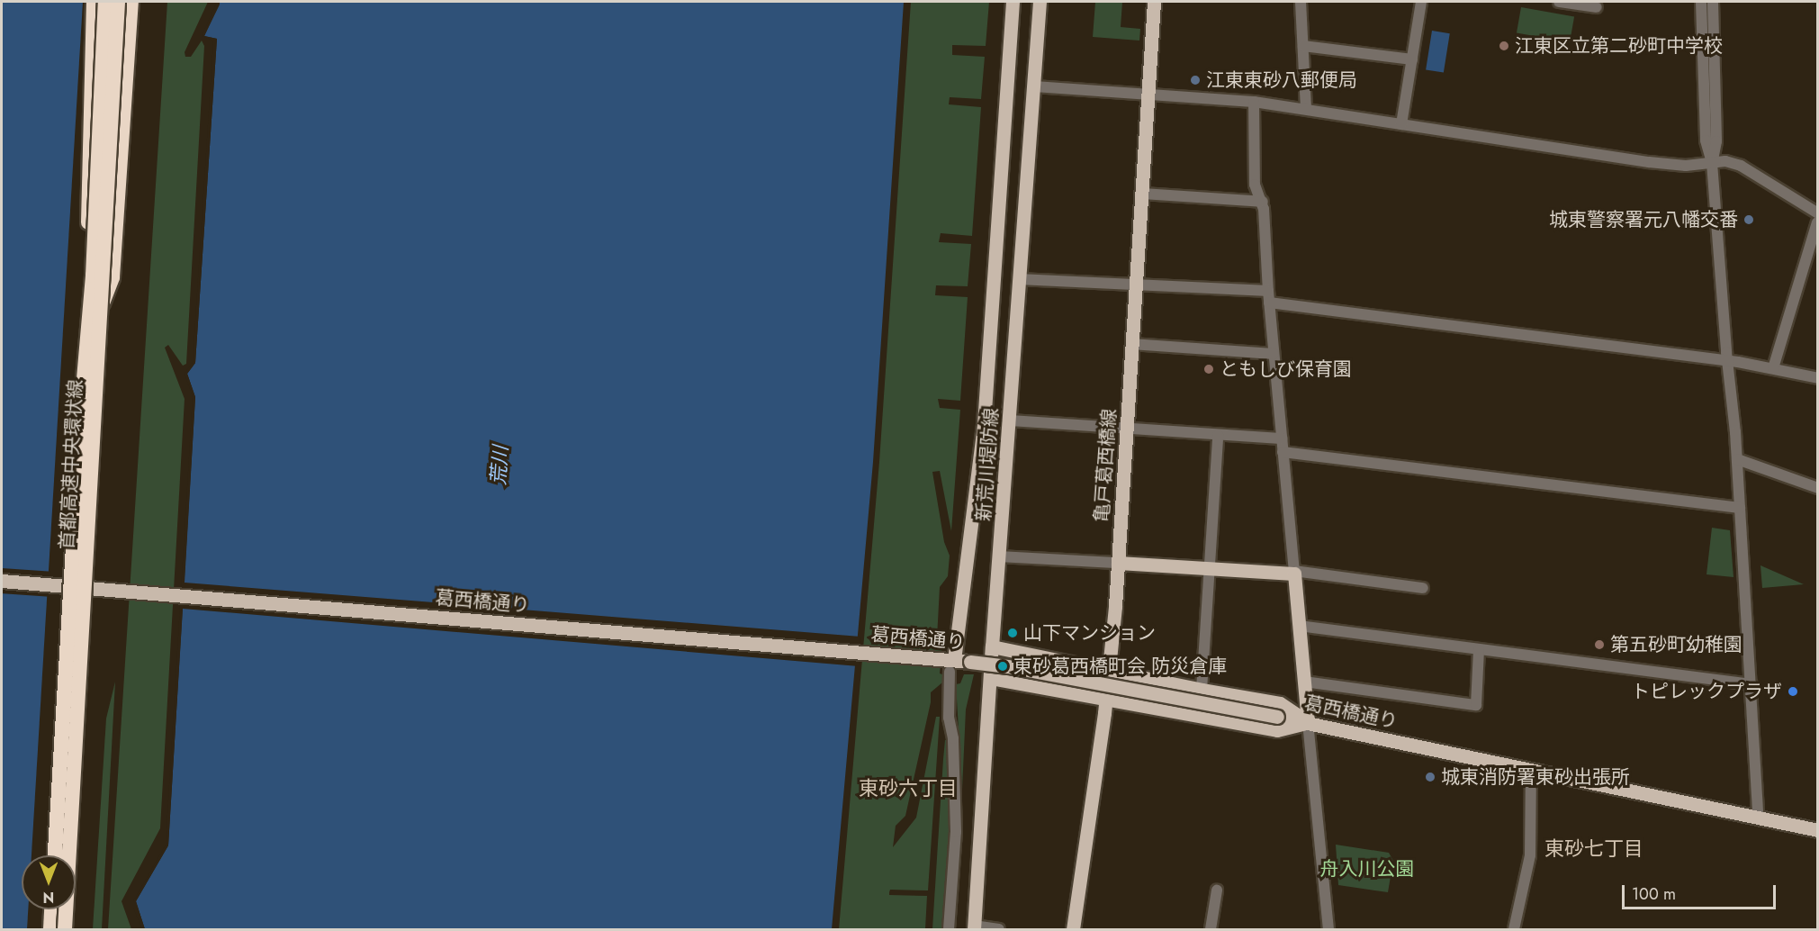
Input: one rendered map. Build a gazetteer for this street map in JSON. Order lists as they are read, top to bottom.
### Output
{
  "streets": {
    "highway": ["首都高速中央環状線"],
    "main road": ["新荒川堤防線", "亀戸葛西橋線", "葛西橋通り"]
  },
  "crossings": [
    ["新荒川堤防線", "葛西橋通り"]
  ],
  "districts": ["東砂六丁目", "東砂七丁目"],
  "water": ["荒川"],
  "parks": ["舟入川公園"],
  "places": [
    "江東区立第二砂町中学校",
    "江東東砂八郵便局",
    "城東警察署元八幡交番",
    "ともしび保育園",
    "山下マンション",
    "第五砂町幼稚園",
    "東砂葛西橋町会 防災倉庫",
    "トピレックプラザ",
    "城東消防署東砂出張所"
  ],
  "scale_bar": "100 m",
  "north": "bottom"
}
